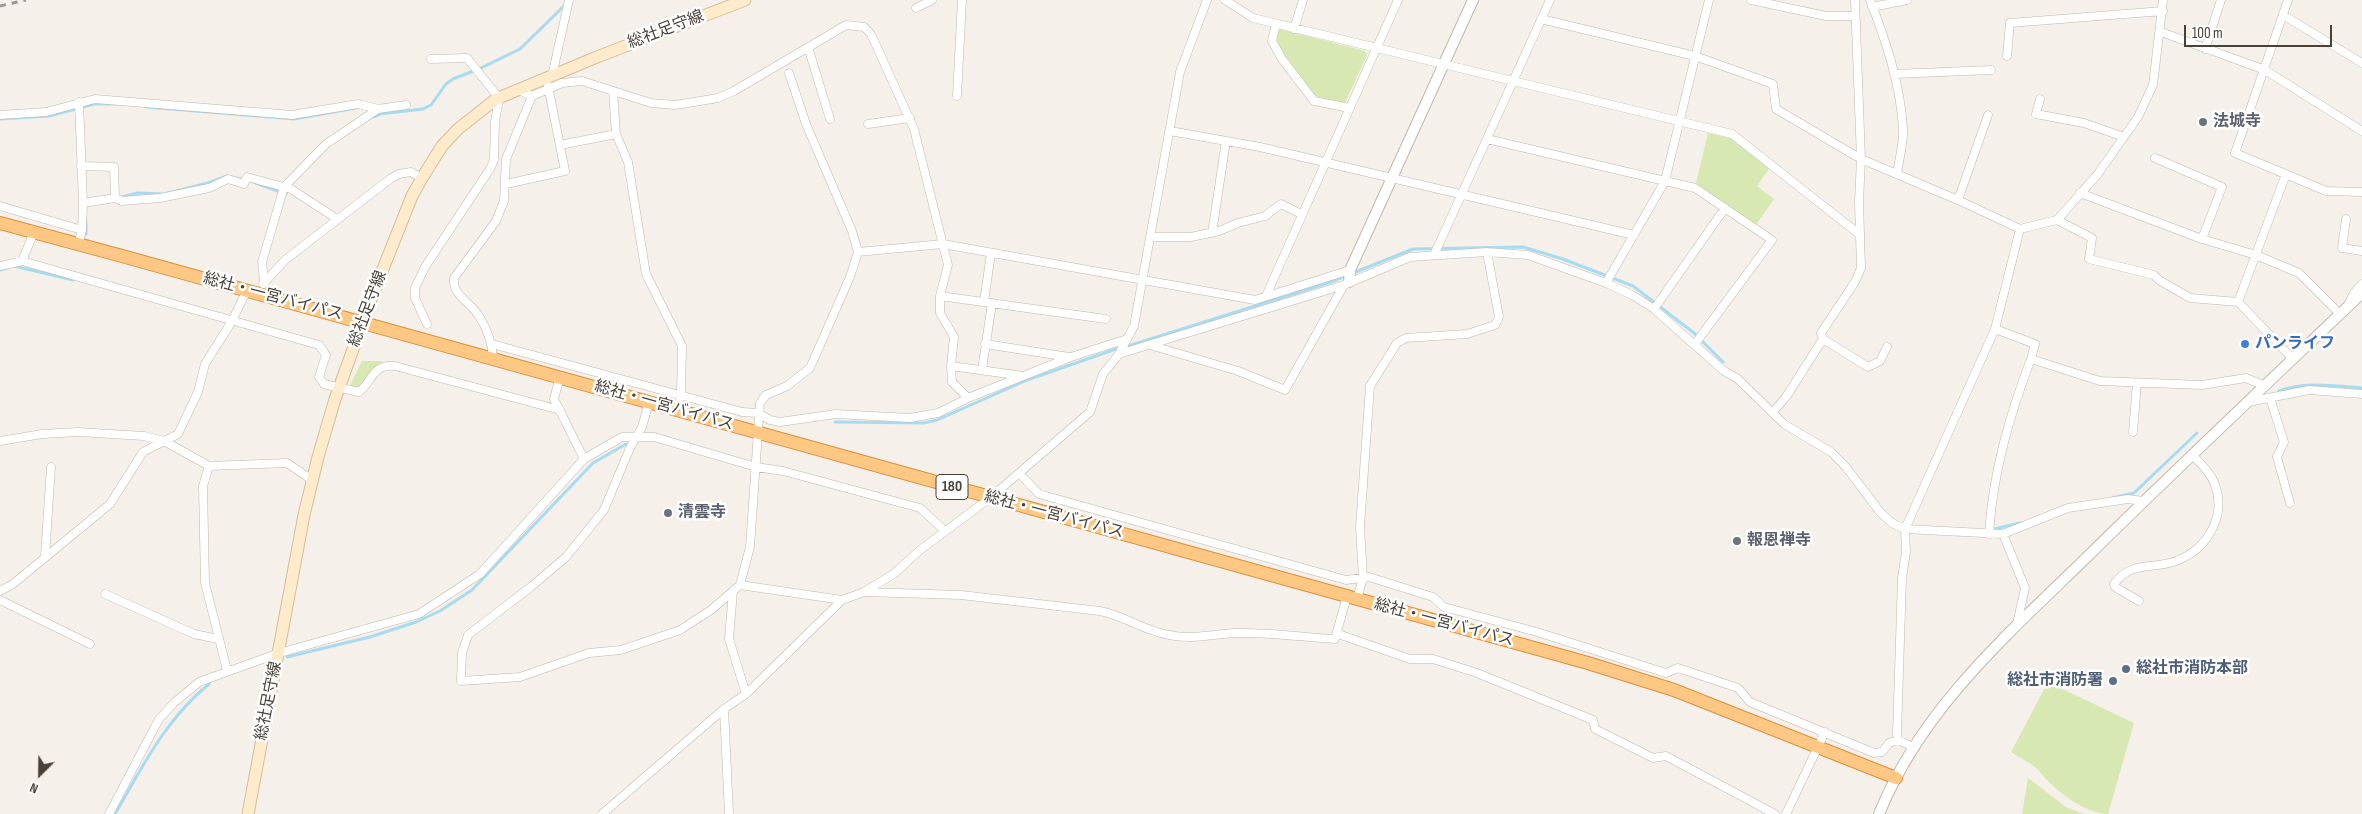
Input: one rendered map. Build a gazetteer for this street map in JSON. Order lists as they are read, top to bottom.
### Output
{
  "streets": {
    "highway": ["総社・一宮バイパス", "180"],
    "main road": ["総社足守線"]
  },
  "crossings": [
    ["総社足守線", "総社・一宮バイパス"]
  ],
  "places": [
    "法城寺",
    "パンライフ",
    "清雲寺",
    "報恩禅寺",
    "総社市消防本部",
    "総社市消防署"
  ],
  "scale_bar": "100 m",
  "north": "bottom left"
}
